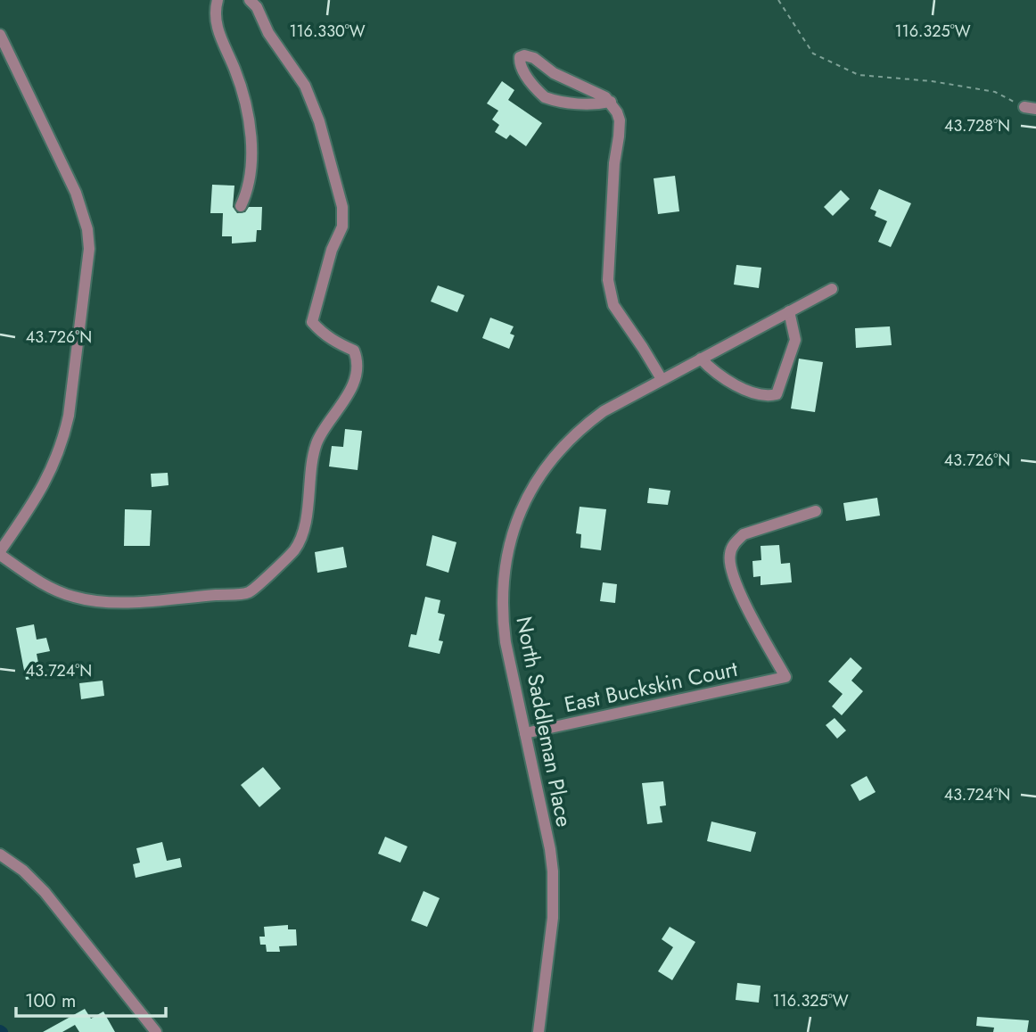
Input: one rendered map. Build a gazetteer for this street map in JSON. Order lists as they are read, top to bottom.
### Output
{
  "streets": {
    "street": ["East Buckskin Court", "North Saddleman Place"]
  },
  "crossings": [
    ["East Buckskin Court", "North Saddleman Place"]
  ],
  "scale_bar": "100 m",
  "coordinates": [
    "116.330°W",
    "116.325°W",
    "43.728°N",
    "43.726°N",
    "43.724°N"
  ]
}
